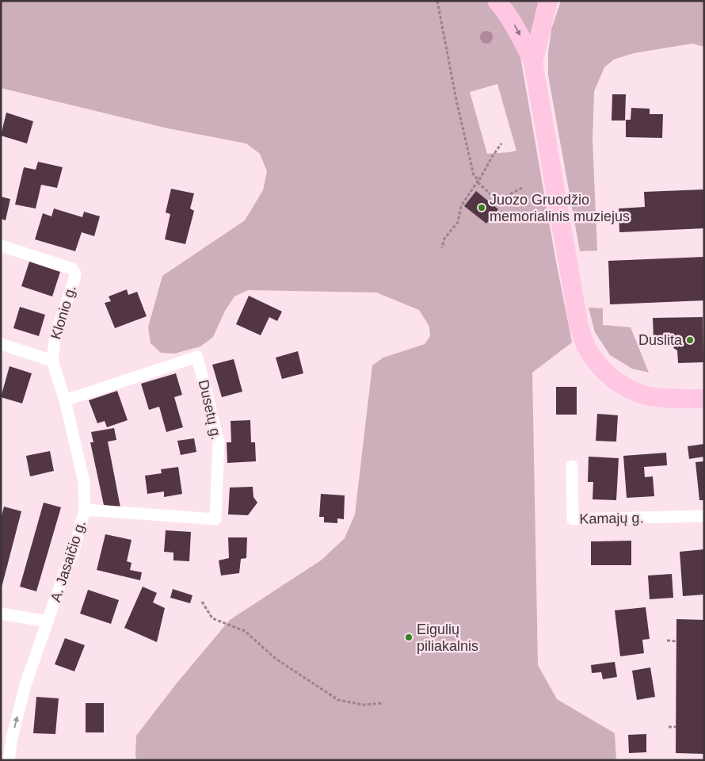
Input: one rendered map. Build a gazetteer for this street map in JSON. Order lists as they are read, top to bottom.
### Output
{
  "streets": {
    "street": [
      "Klonio g.",
      "Dusetų g.",
      "Kamajų g.",
      "A. Jasaičio g."
    ]
  },
  "crossings": [
    ["Klonio g.", "A. Jasaičio g."],
    ["Dusetų g.", "A. Jasaičio g."]
  ],
  "places": ["Juozo Gruodžio memorialinis muziejus", "Duslita", "Eigulių piliakalnis"]
}
